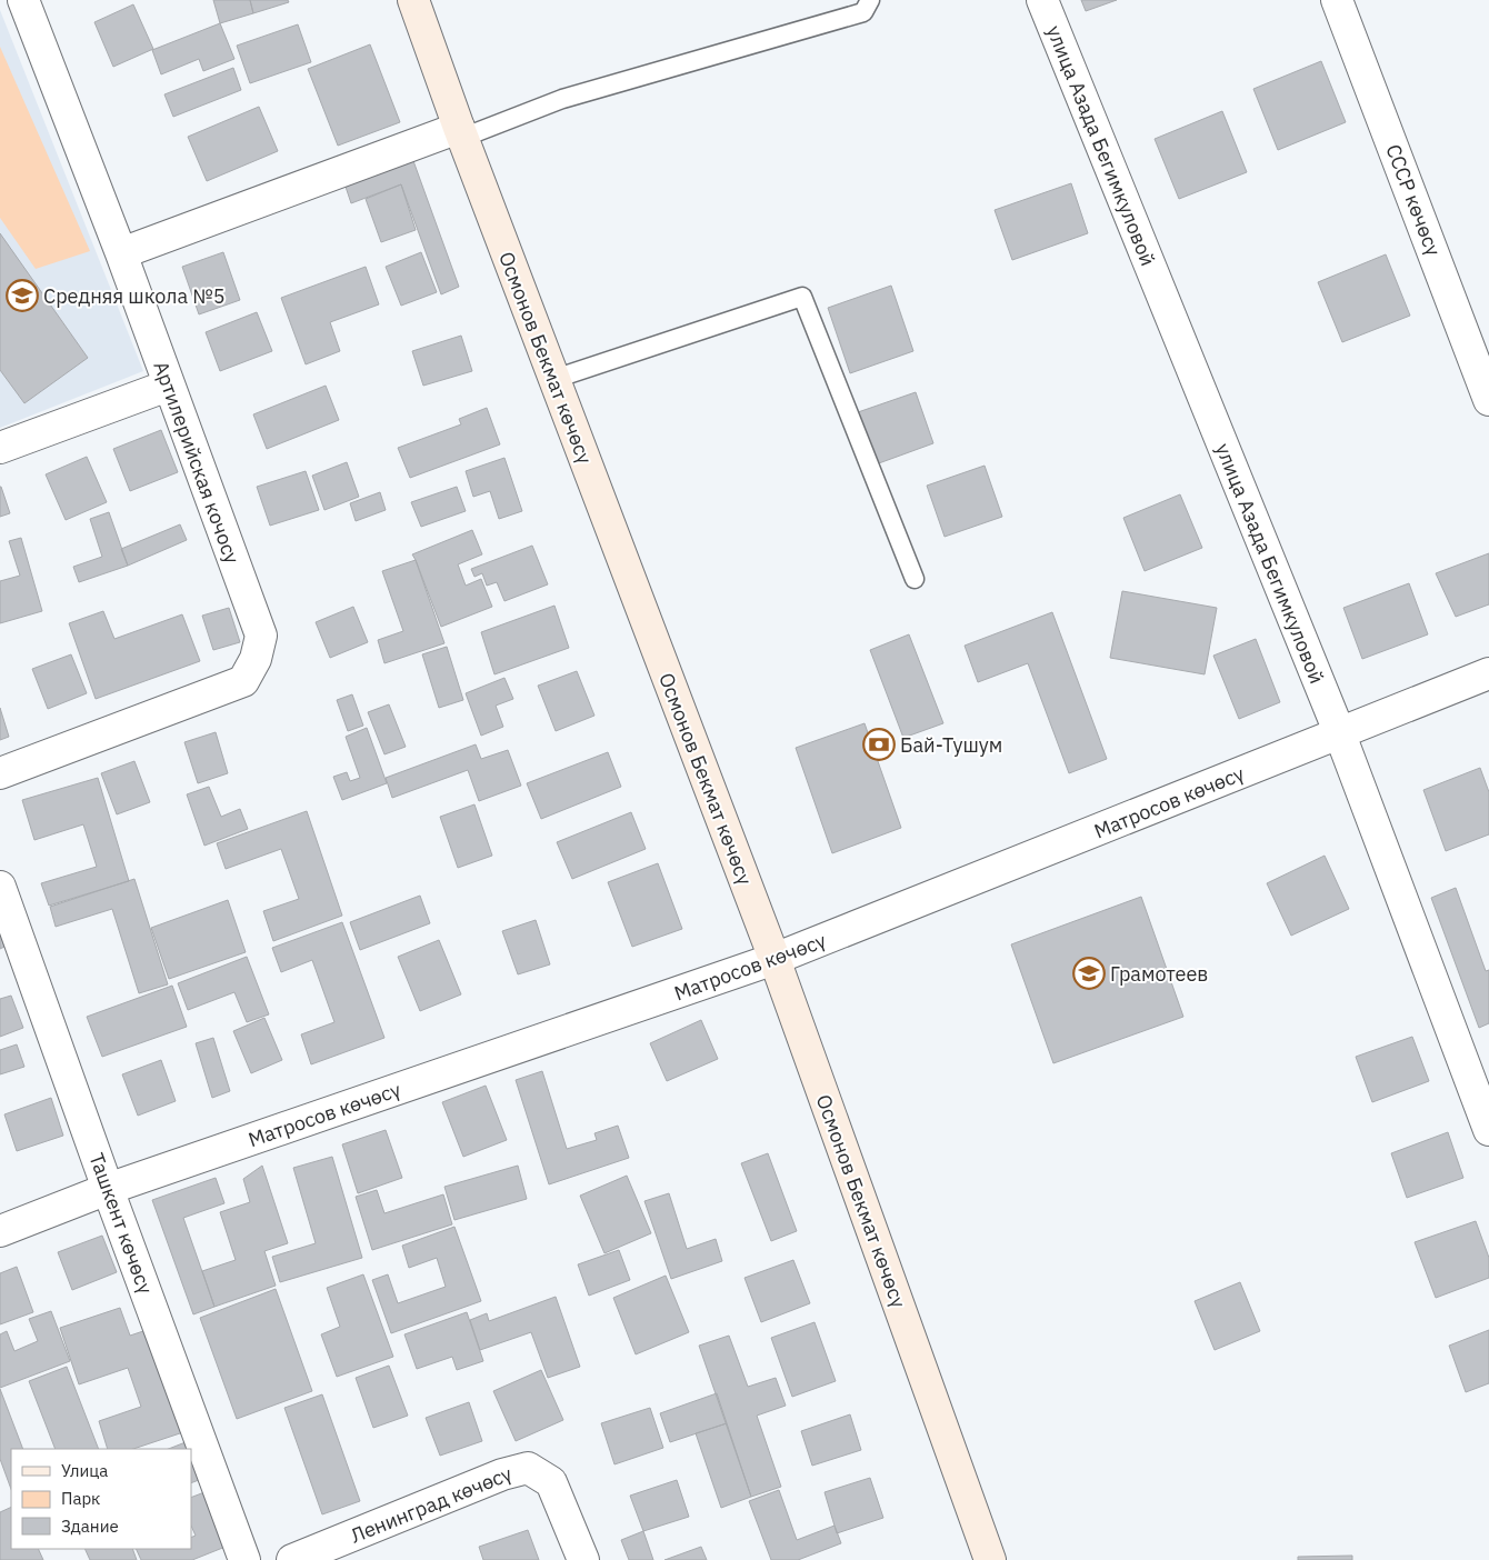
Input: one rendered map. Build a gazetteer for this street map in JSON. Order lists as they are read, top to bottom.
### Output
{
  "streets": {
    "main road": ["Осмонов Бекмат көчөсү"],
    "street": [
      "улица Азада Бегимкуловой",
      "СССР көчөсү",
      "Артилерийская кочосу",
      "Матросов көчөсү",
      "Ташкент көчөсү",
      "Ленинград көчөсү"
    ]
  },
  "crossings": [
    ["улица Азада Бегимкуловой", "Матросов көчөсү"],
    ["Осмонов Бекмат көчөсү", "Матросов көчөсү"],
    ["Матросов көчөсү", "Ташкент көчөсү"]
  ],
  "places": {
    "school or university": ["Средняя школа №5", "Грамотеев"],
    "bank": ["Бай-Тушум"]
  },
  "legend": ["Улица", "Парк", "Здание"]
}
